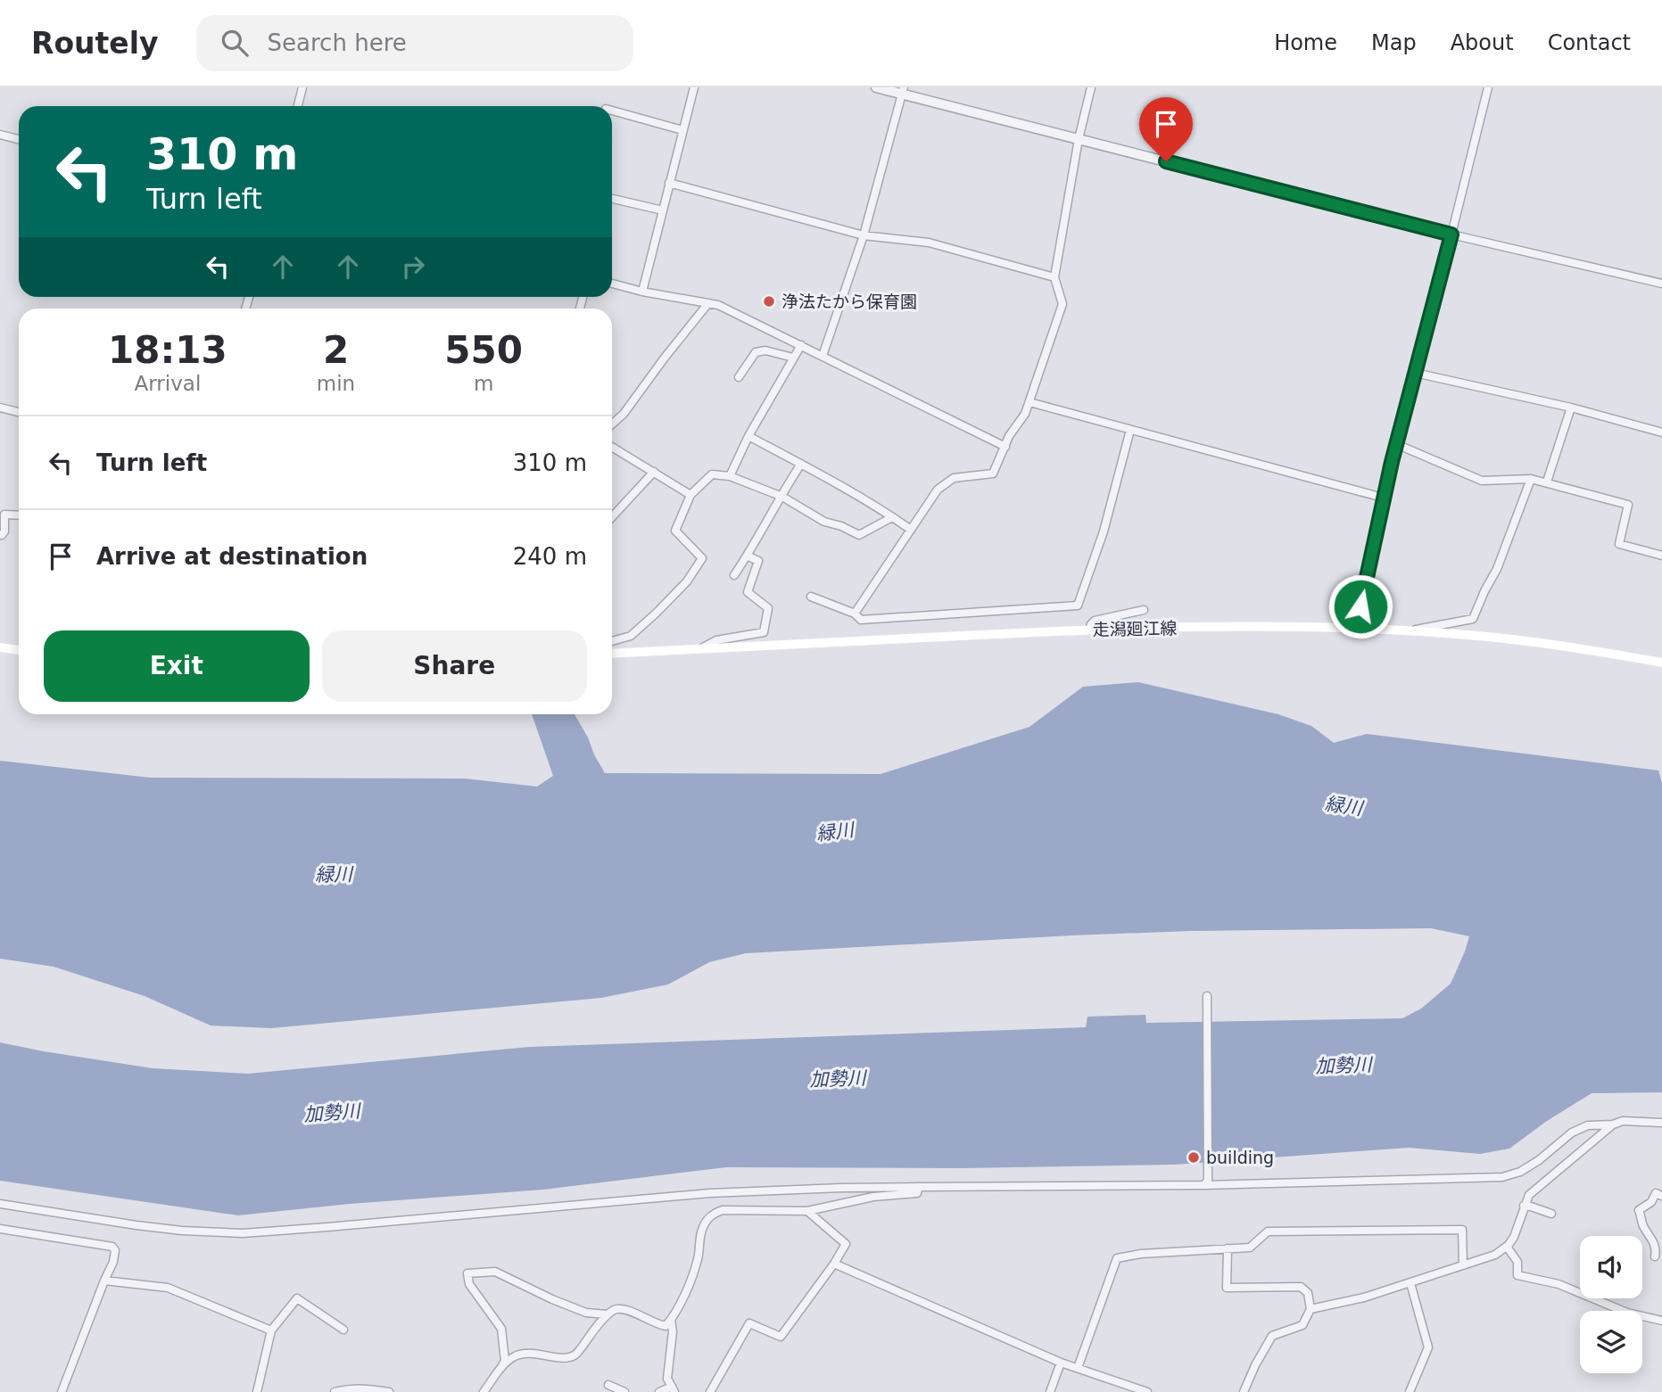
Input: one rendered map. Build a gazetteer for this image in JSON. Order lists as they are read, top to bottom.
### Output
{
  "streets": {
    "main road": ["走潟廻江線"]
  },
  "water": ["緑川", "加勢川"],
  "places": ["浄法たから保育園", "building"],
  "page": {
    "header": "Routely",
    "search": "Search here",
    "nav": [
      "Home",
      "Map",
      "About",
      "Contact"
    ],
    "turn": ["310 m", "Turn left"],
    "eta": [
      "18:13",
      "Arrival",
      "2",
      "min",
      "550",
      "m"
    ],
    "list": [
      {
        "name": "Turn left",
        "value": "310 m"
      },
      {
        "name": "Arrive at destination",
        "value": "240 m"
      }
    ],
    "buttons": ["Exit", "Share"]
  }
}
